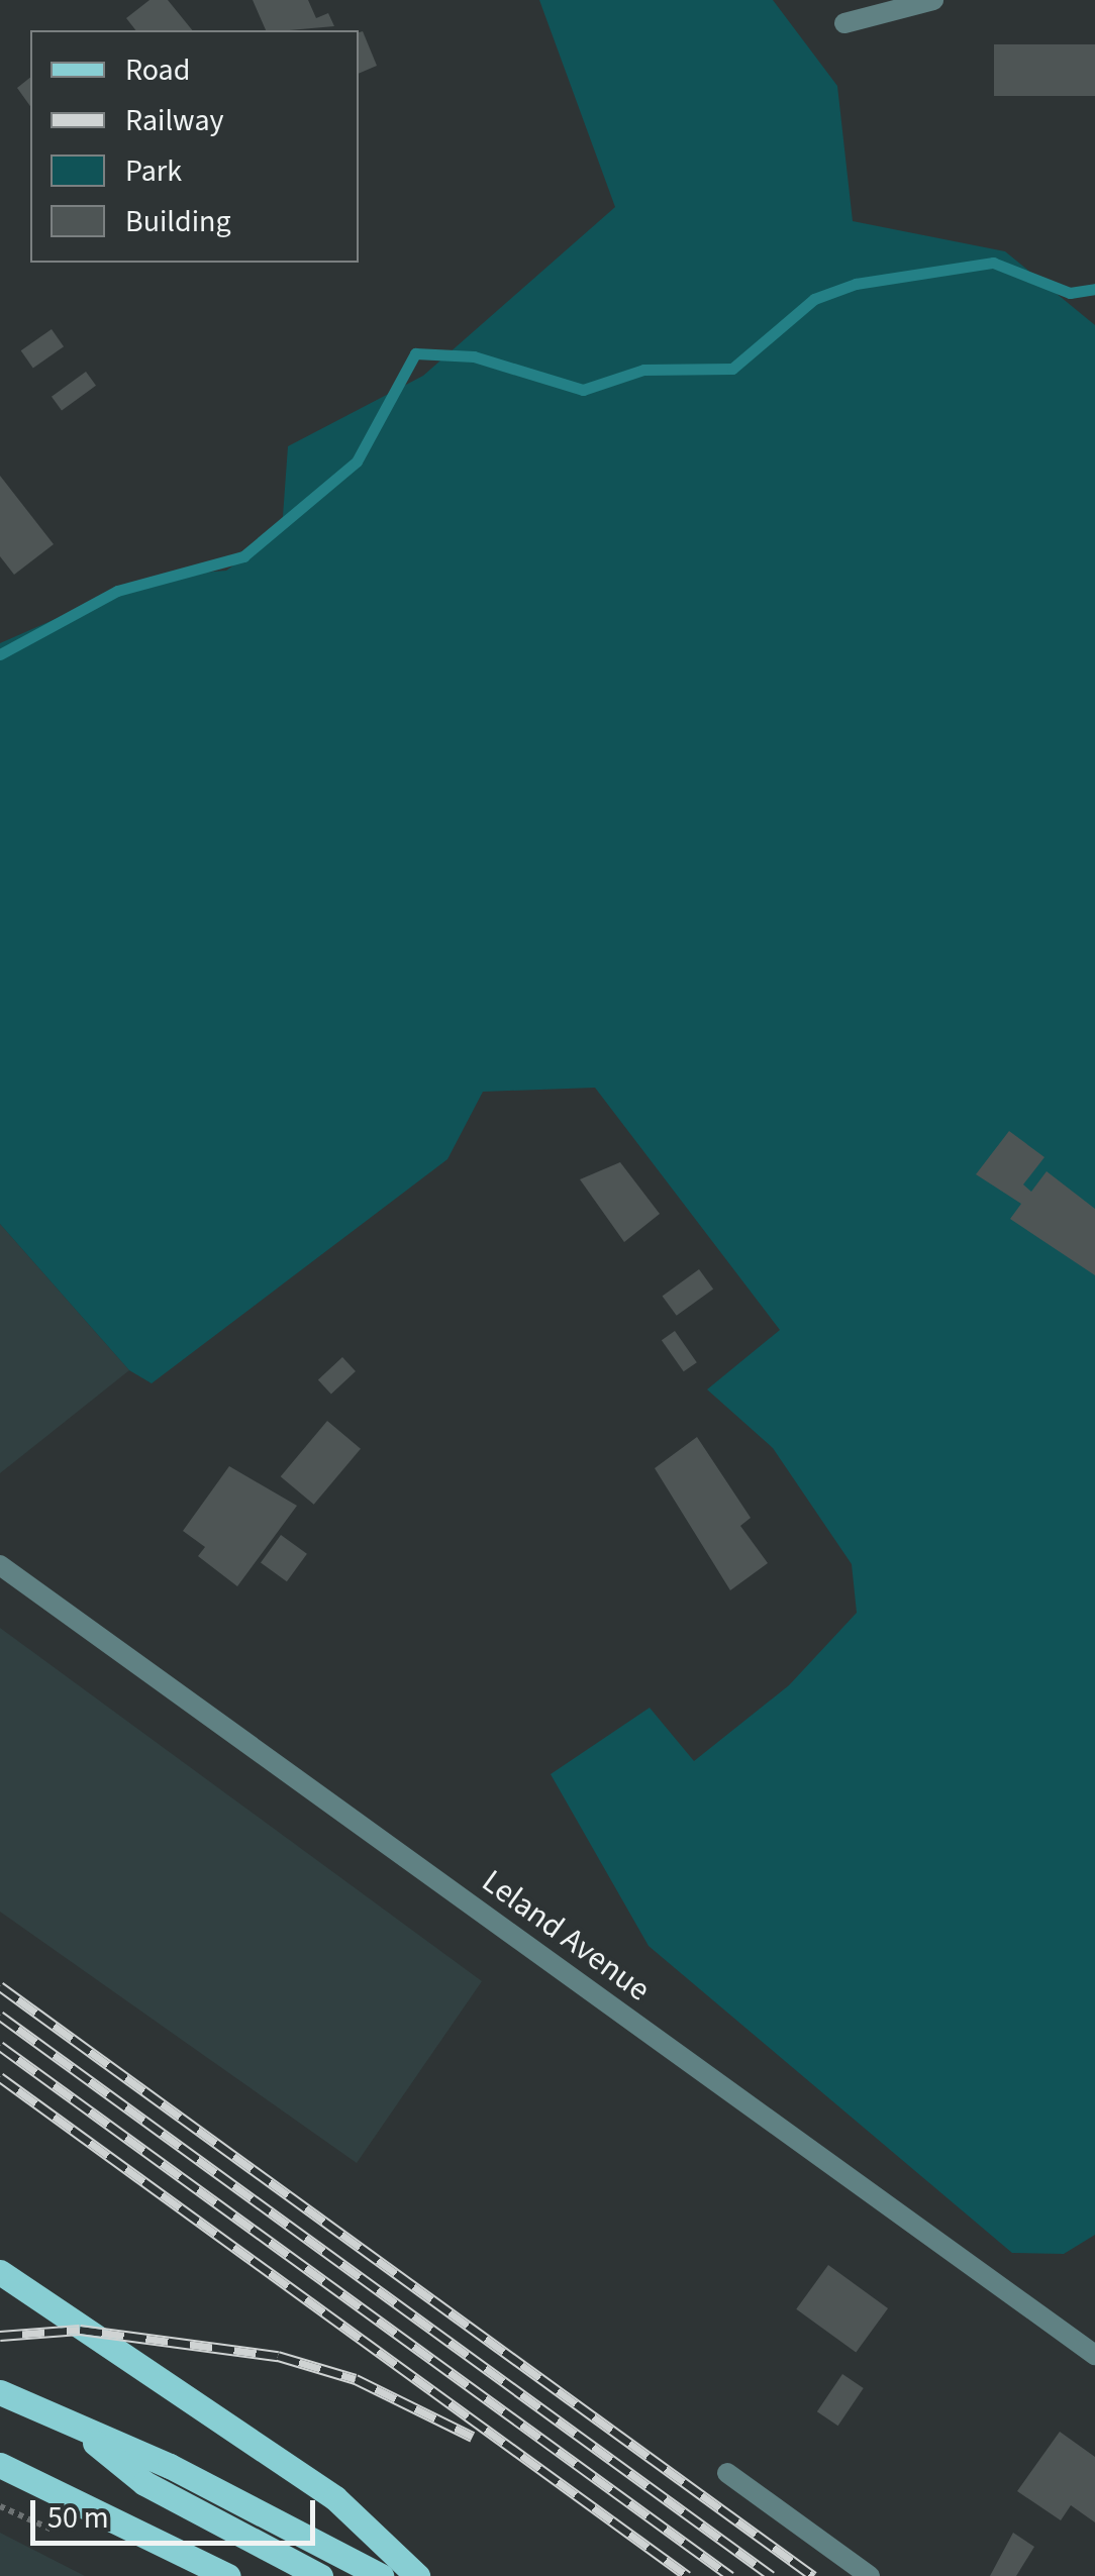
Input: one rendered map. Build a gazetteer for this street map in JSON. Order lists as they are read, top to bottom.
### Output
{
  "streets": {
    "street": ["Leland Avenue"]
  },
  "legend": [
    "Road",
    "Railway",
    "Park",
    "Building"
  ],
  "scale_bar": "50 m"
}
